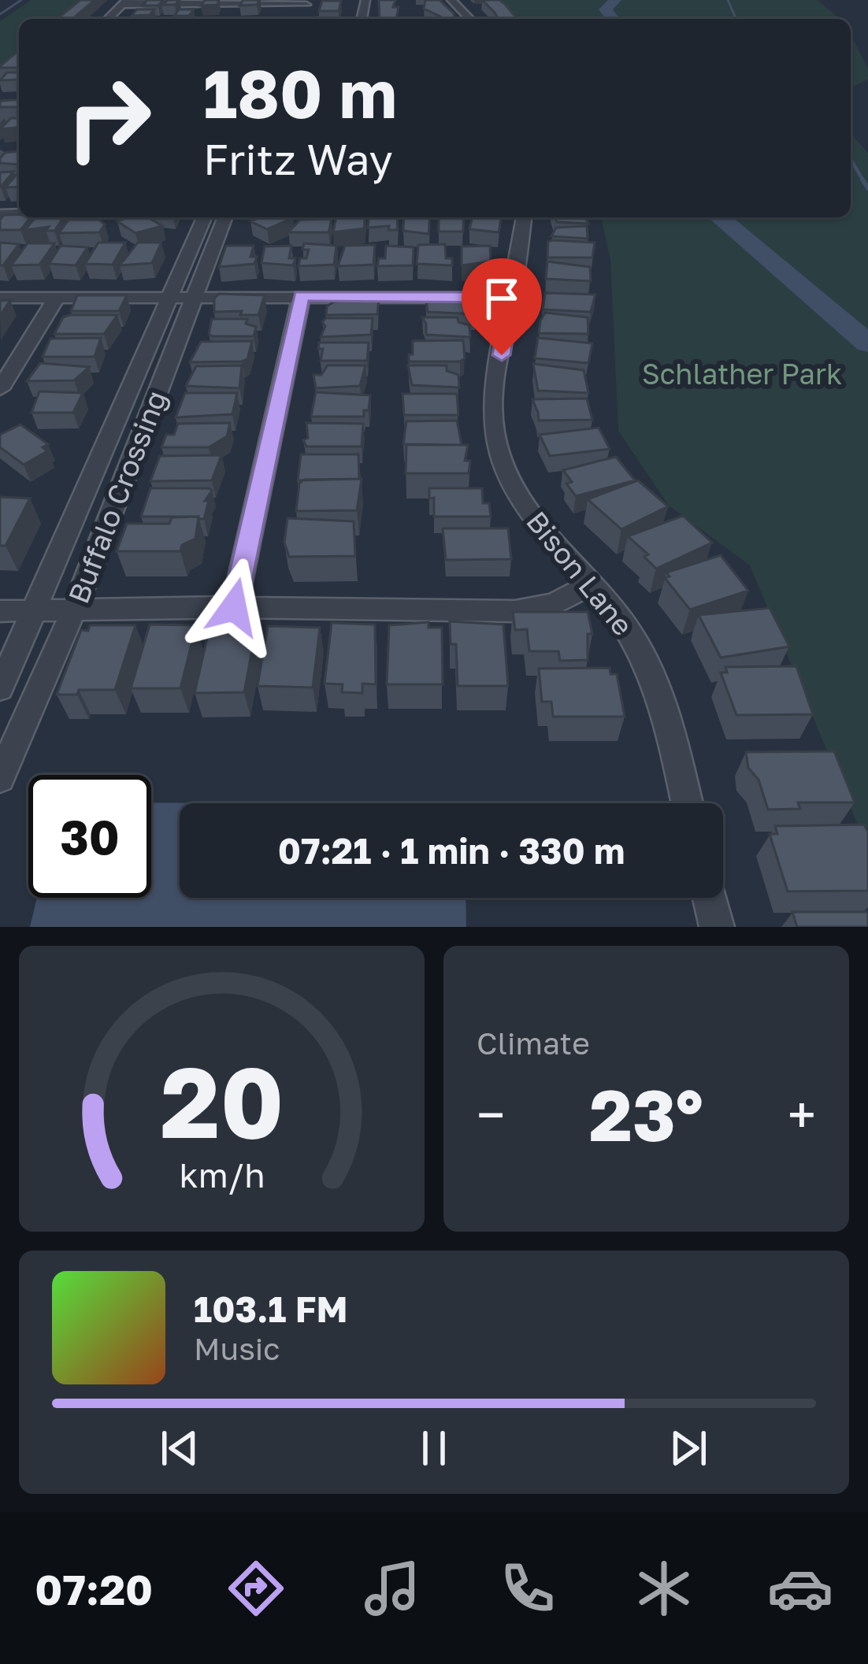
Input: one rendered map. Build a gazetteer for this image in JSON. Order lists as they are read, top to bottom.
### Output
{
  "streets": {
    "street": ["Buffalo Crossing", "Bison Lane"]
  },
  "parks": ["Schlather Park"],
  "page": {
    "turn": ["180 m", "Fritz Way"],
    "limit": "30",
    "trip": "07:21 · 1 min · 330 m",
    "tile": "Climate",
    "heat": ["−", "23°", "+"],
    "song": ["103.1 FM", "Music"],
    "tabs": "07:20",
    "gauge": ["20", "km/h"]
  }
}
